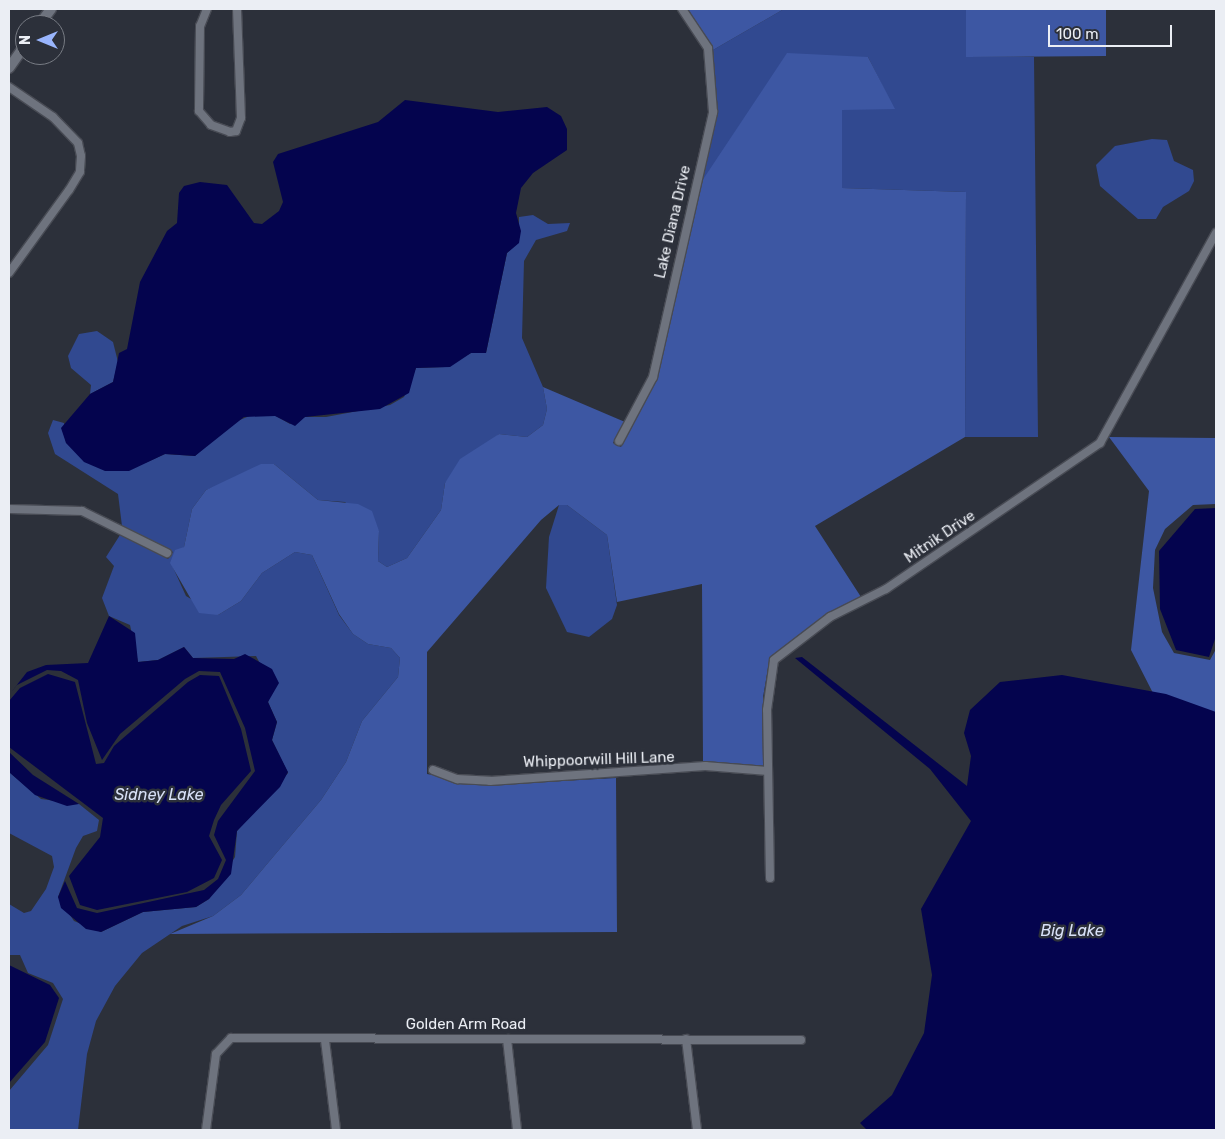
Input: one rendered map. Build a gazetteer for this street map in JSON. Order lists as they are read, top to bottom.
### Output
{
  "streets": {
    "street": [
      "Lake Diana Drive",
      "Mitnik Drive",
      "Whippoorwill Hill Lane",
      "Golden Arm Road"
    ]
  },
  "crossings": [
    ["Mitnik Drive", "Whippoorwill Hill Lane"]
  ],
  "water": ["Sidney Lake", "Big Lake"],
  "scale_bar": "100 m",
  "north": "left"
}
